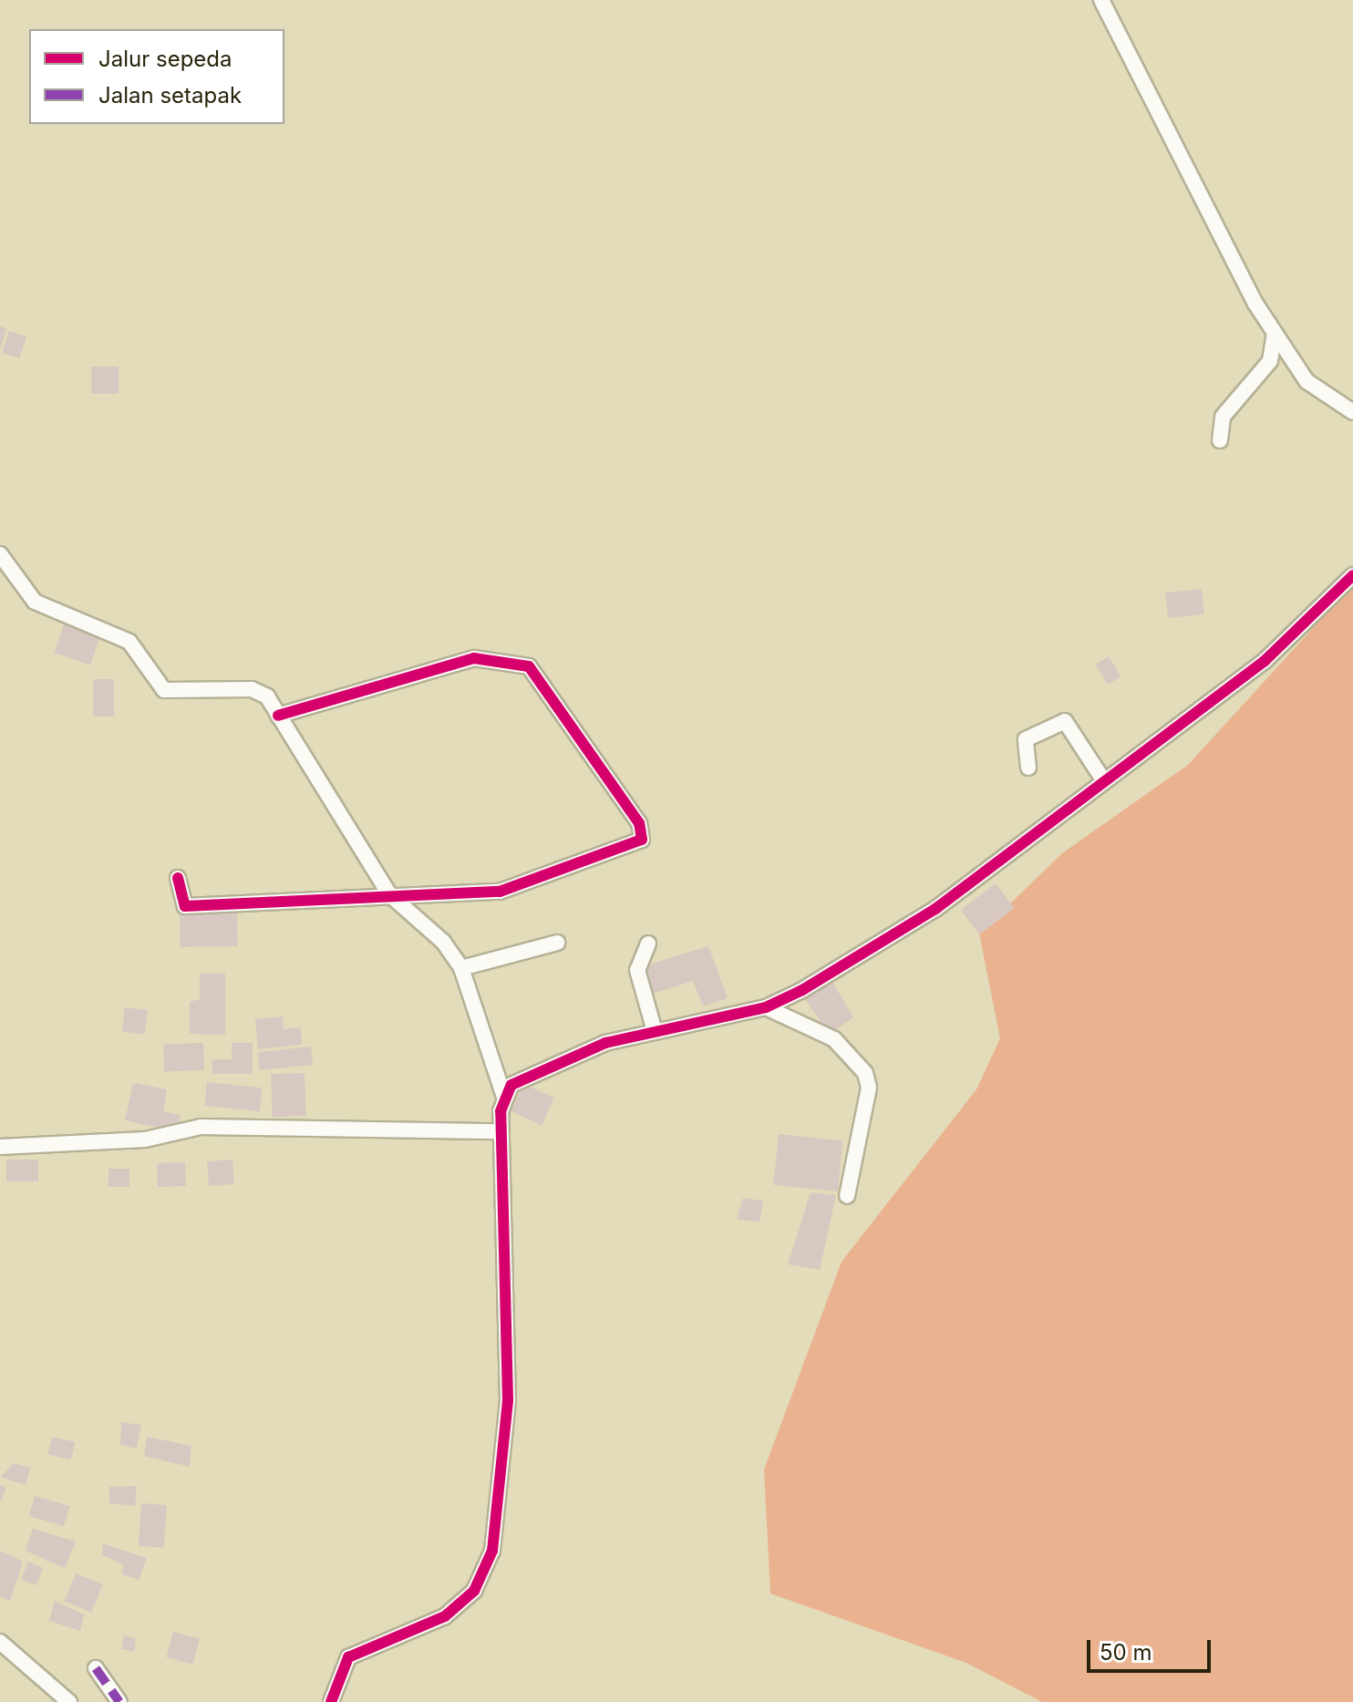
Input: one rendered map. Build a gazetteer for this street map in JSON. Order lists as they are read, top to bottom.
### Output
{
  "legend": ["Jalur sepeda", "Jalan setapak"],
  "scale_bar": "50 m"
}
